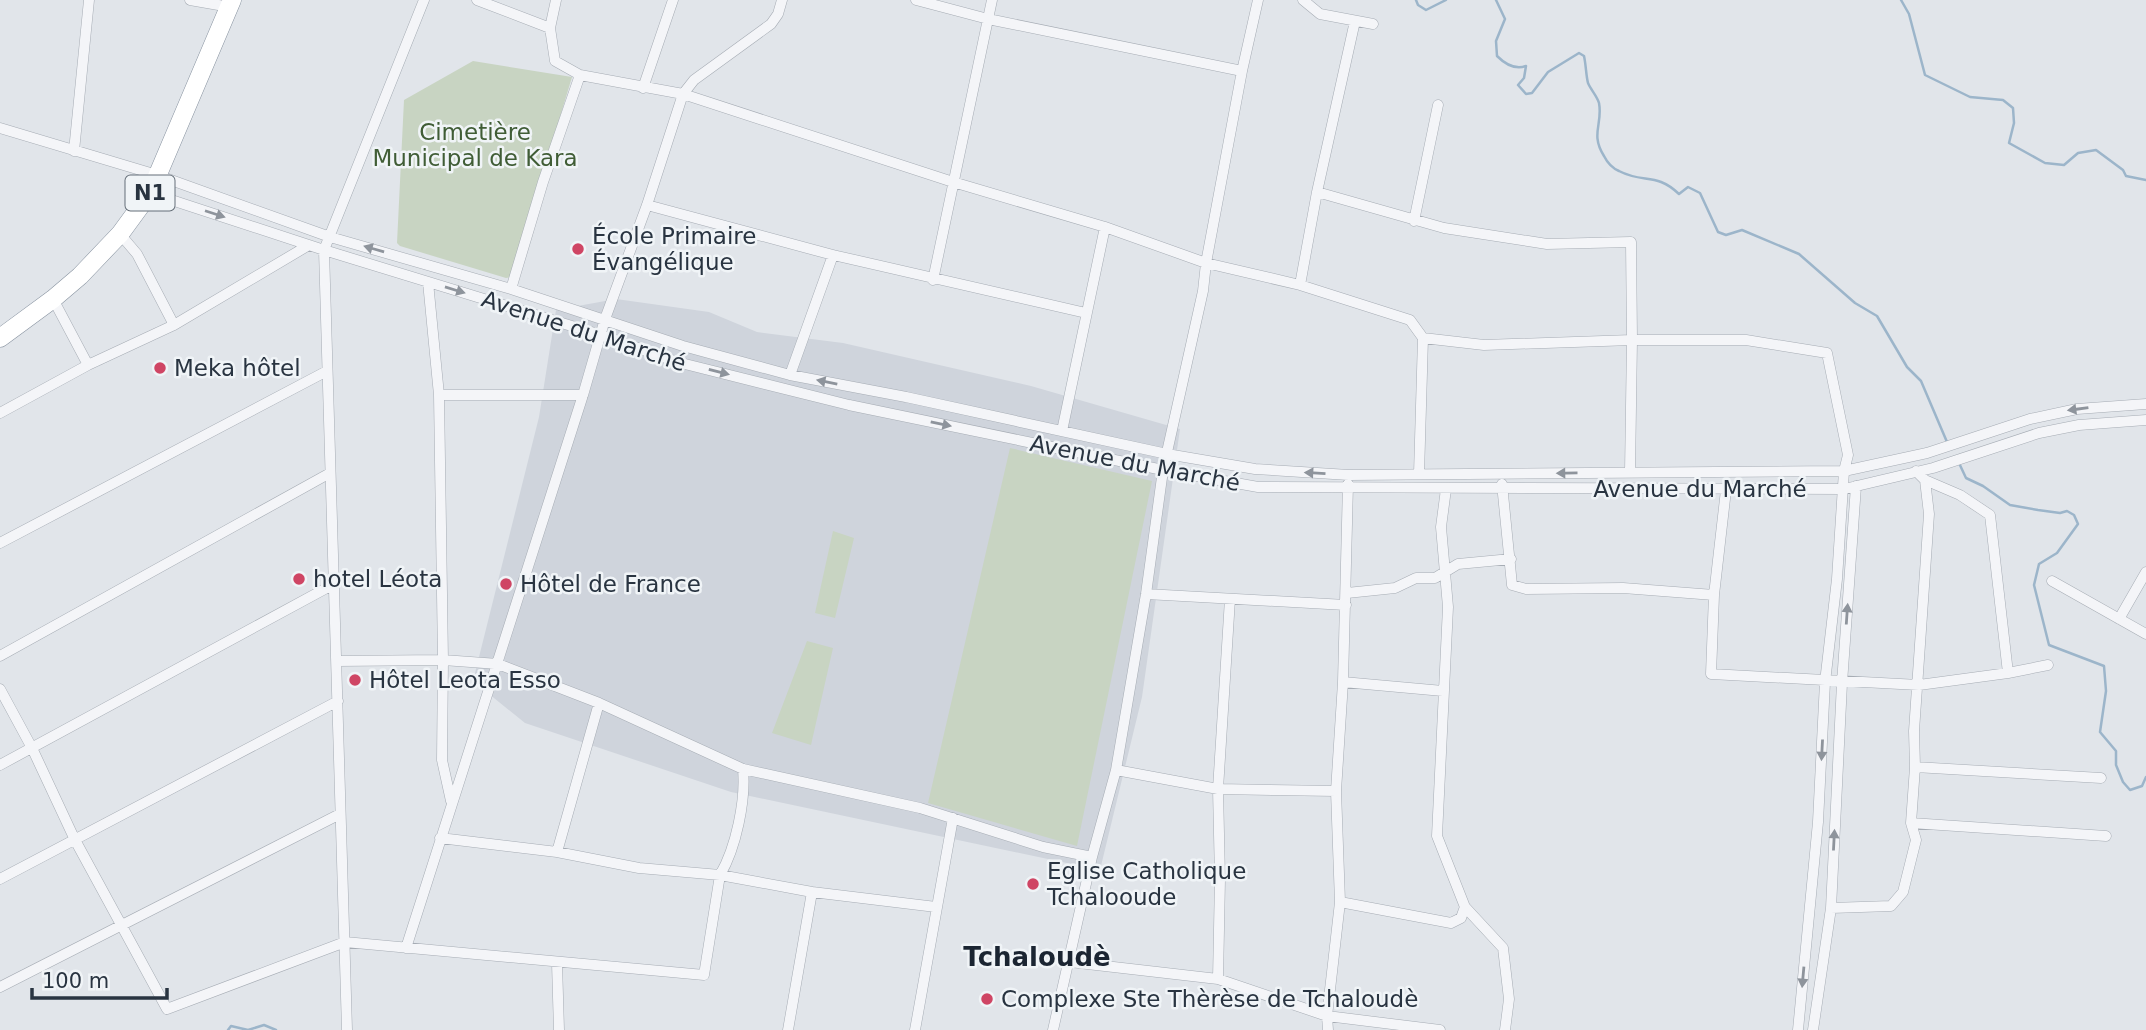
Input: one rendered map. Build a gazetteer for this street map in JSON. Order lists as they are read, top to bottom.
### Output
{
  "streets": {
    "highway": ["N1"],
    "street": ["Avenue du Marché"]
  },
  "crossings": [
    ["N1", "Avenue du Marché"]
  ],
  "districts": ["Tchaloudè"],
  "parks": ["Cimetière Municipal de Kara"],
  "places": [
    "École Primaire Évangélique",
    "Meka hôtel",
    "hotel Léota",
    "Hôtel de France",
    "Hôtel Leota Esso",
    "Eglise Catholique Tchalooude",
    "Complexe Ste Thèrèse de Tchaloudè"
  ],
  "scale_bar": "100 m"
}
